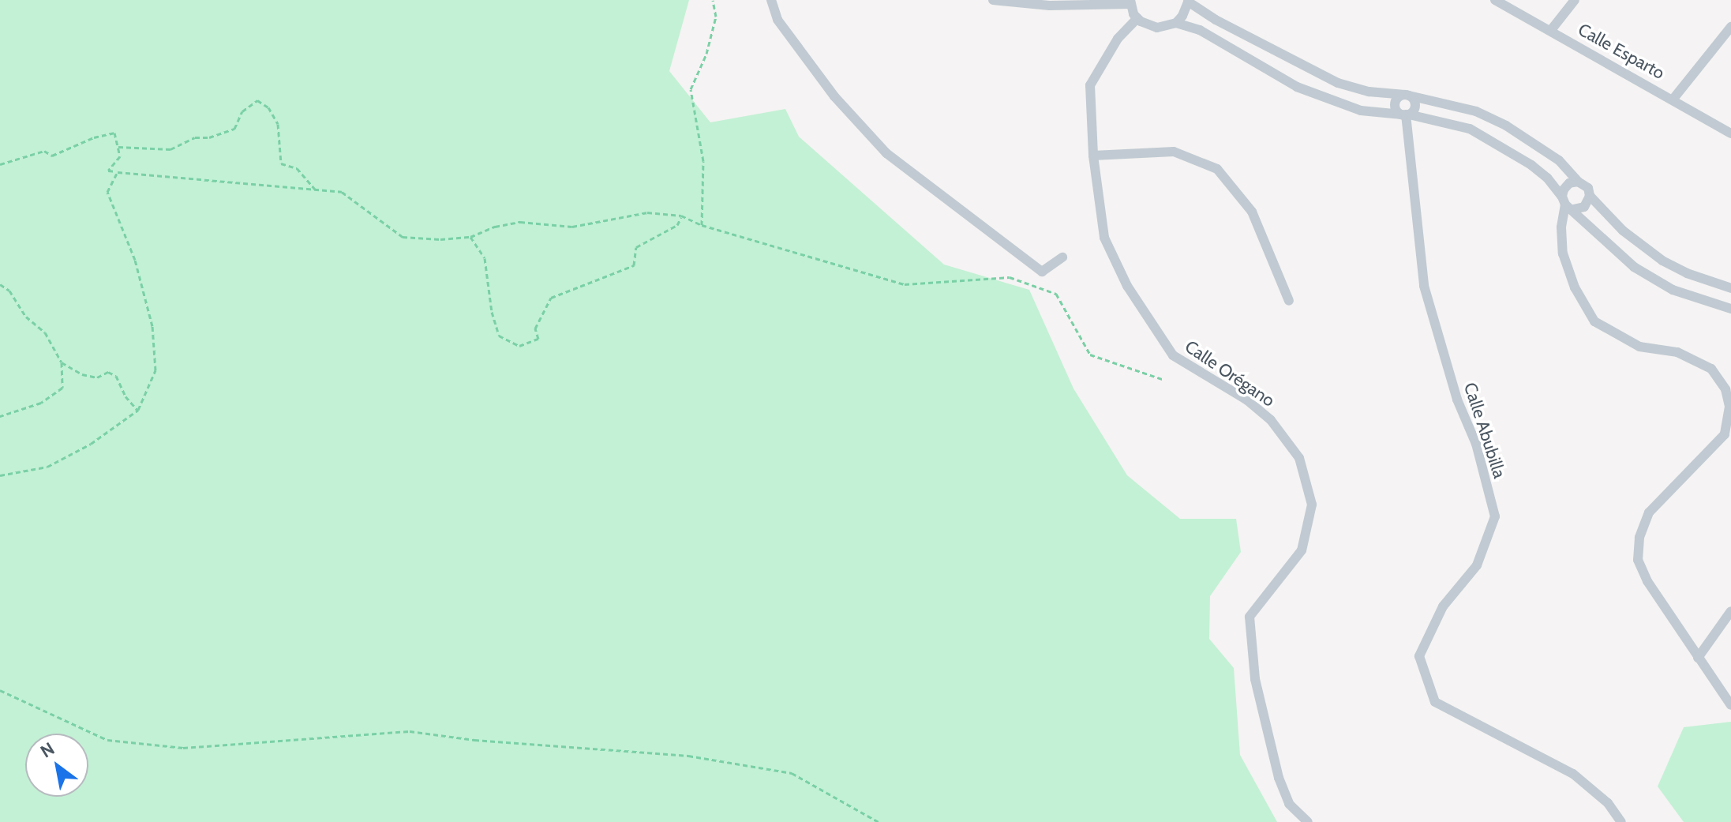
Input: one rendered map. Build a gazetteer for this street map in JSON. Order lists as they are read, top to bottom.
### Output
{
  "streets": {
    "street": ["Calle Esparto", "Calle Orégano", "Calle Abubilla"]
  },
  "north": "top left"
}
